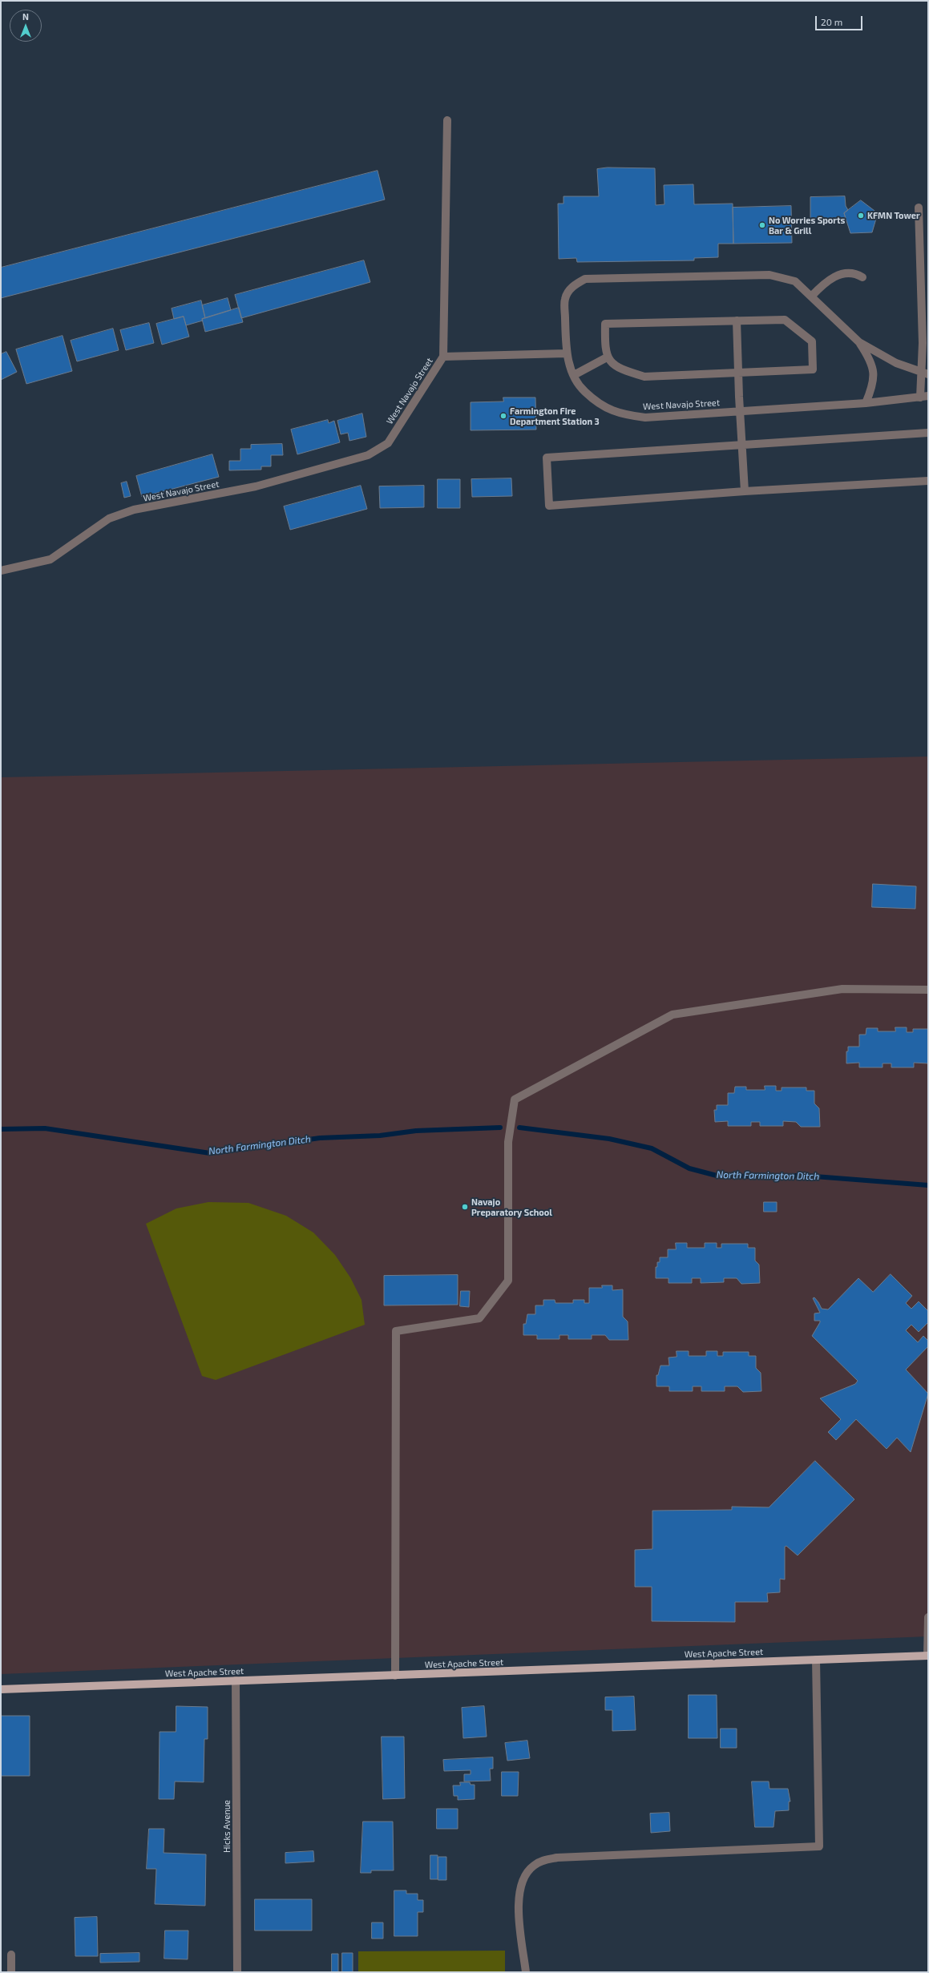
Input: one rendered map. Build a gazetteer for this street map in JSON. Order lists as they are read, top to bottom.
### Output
{
  "streets": {
    "main road": ["West Apache Street"],
    "street": ["West Navajo Street", "Hicks Avenue"]
  },
  "crossings": [
    ["West Apache Street", "Hicks Avenue"]
  ],
  "water": ["North Farmington Ditch"],
  "places": [
    "KFMN Tower",
    "No Worries Sports Bar & Grill",
    "Farmington Fire Department Station 3",
    "Navajo Preparatory School"
  ],
  "scale_bar": "20 m",
  "north": "top"
}
